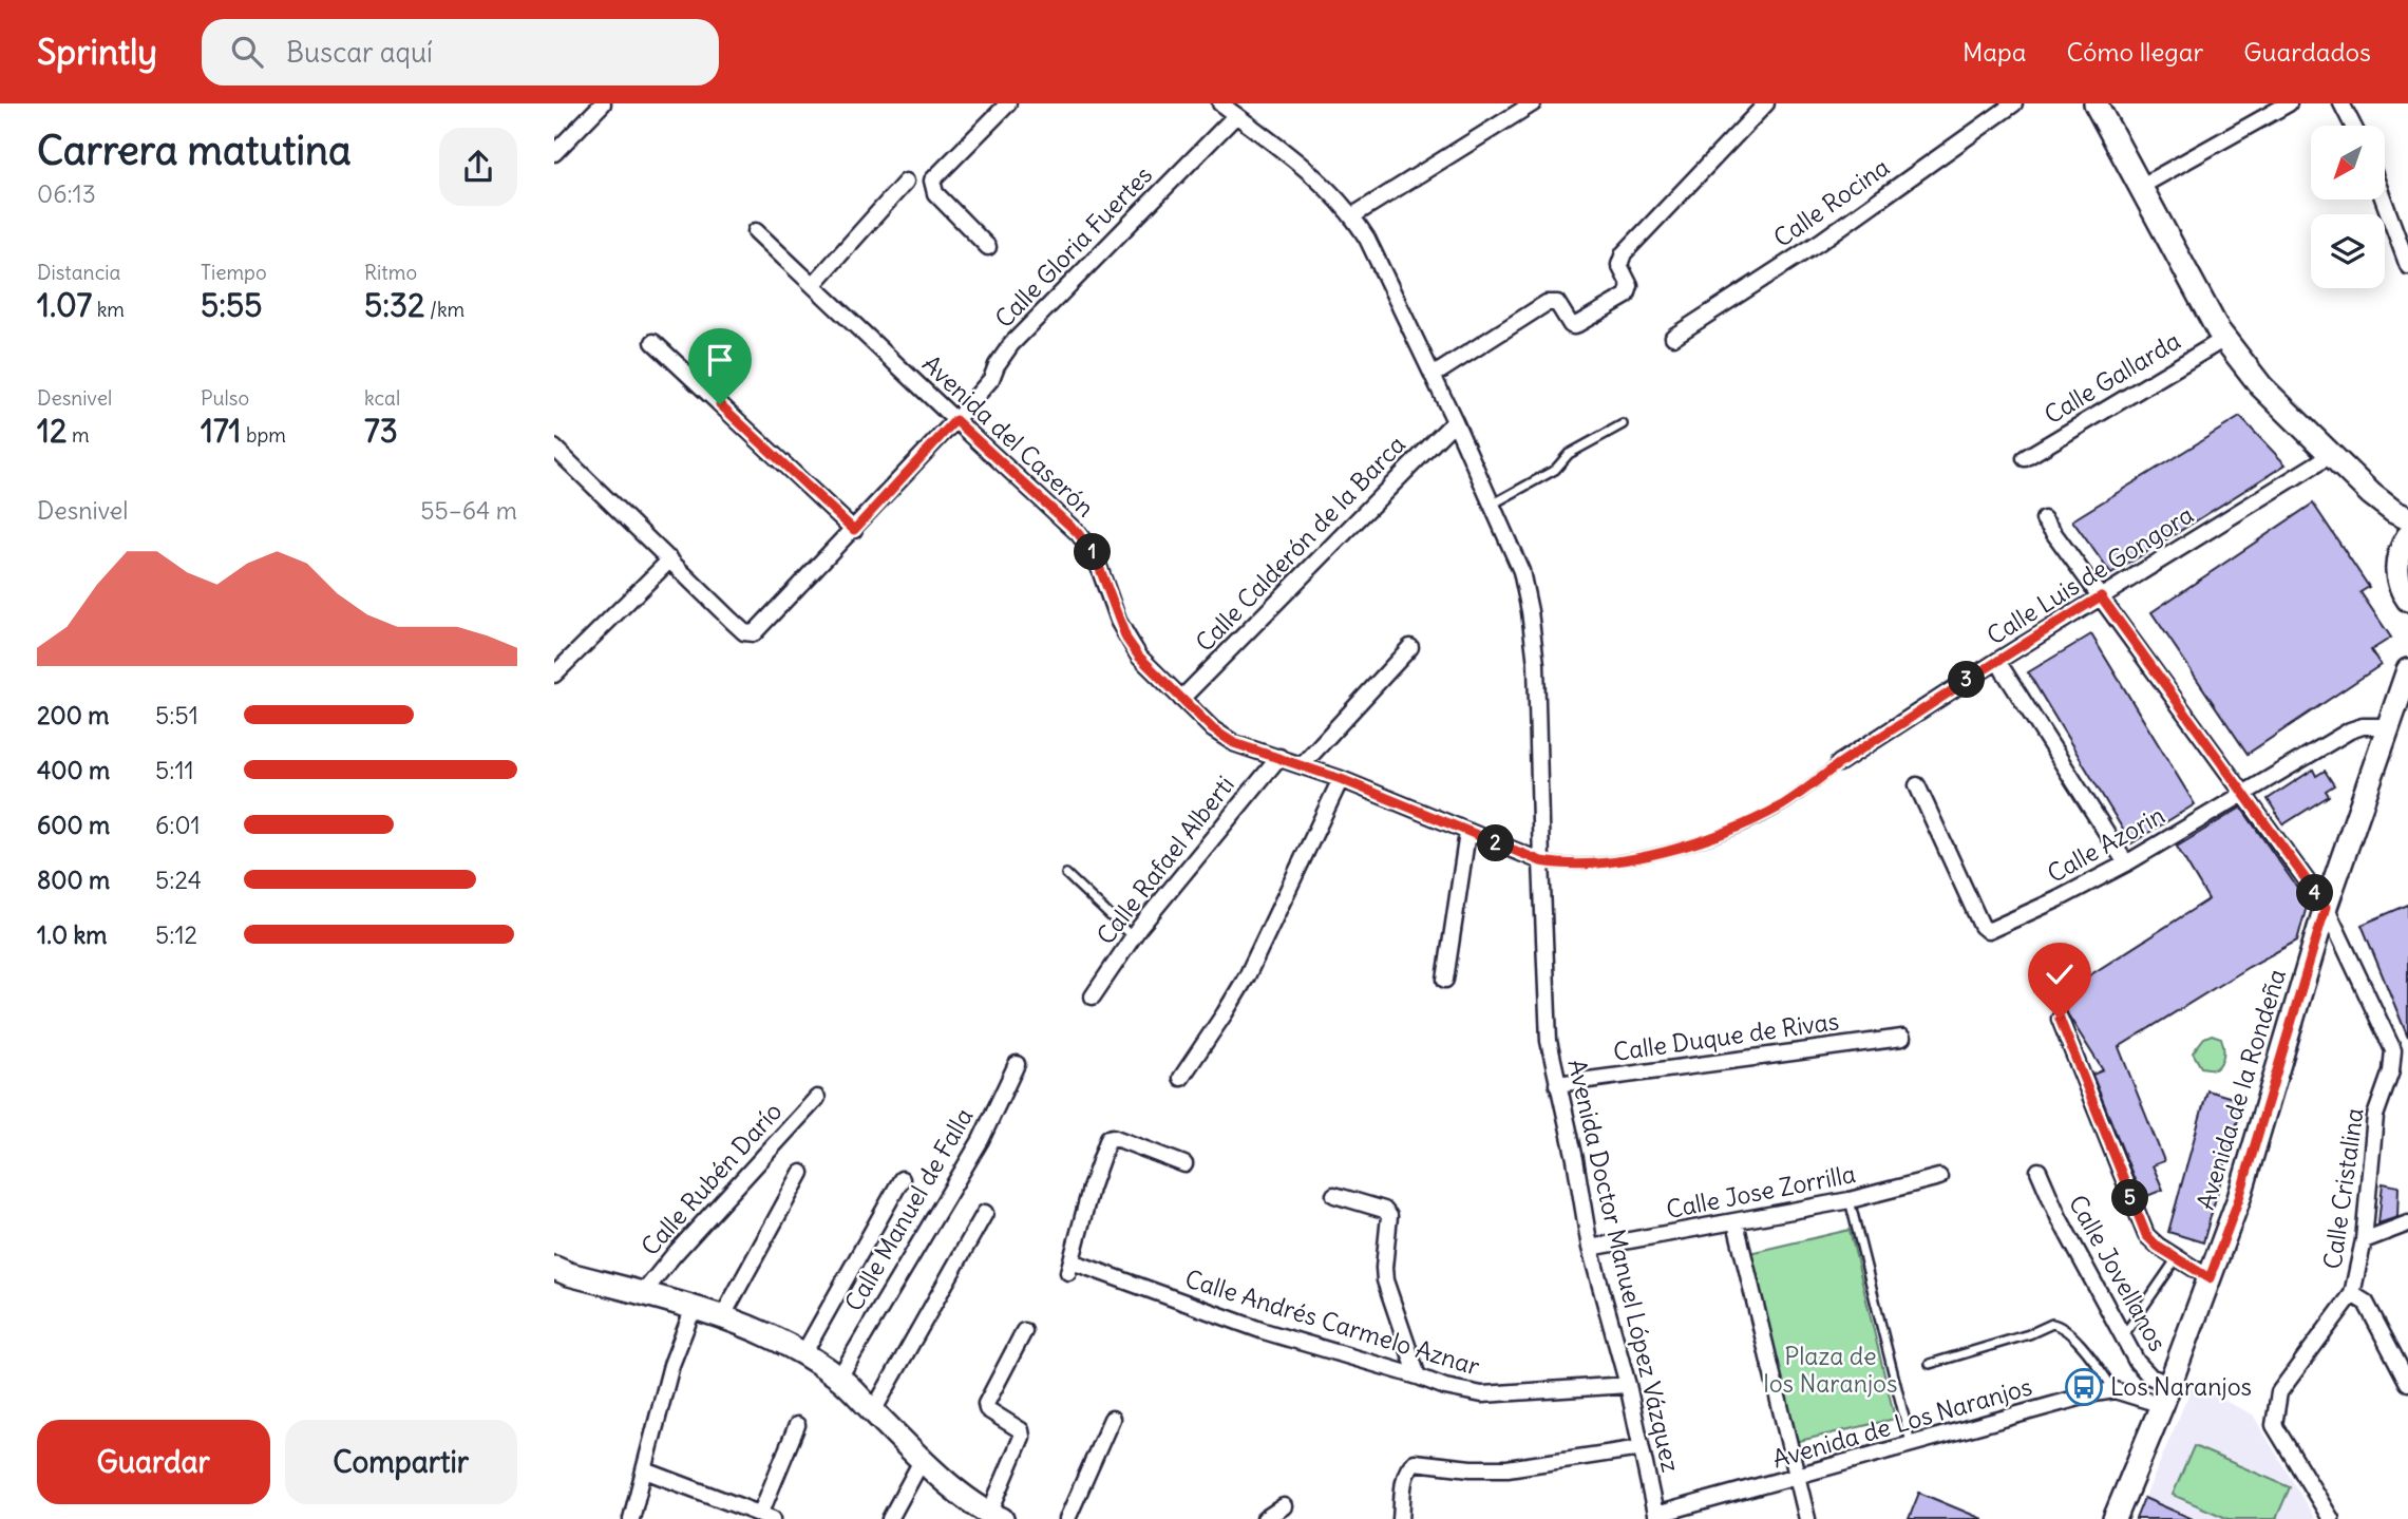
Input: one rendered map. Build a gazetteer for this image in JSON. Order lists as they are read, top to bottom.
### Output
{
  "streets": {
    "street": [
      "Calle Rocina",
      "Calle Gloria Fuertes",
      "Calle Gallarda",
      "Avenida del Caserón",
      "Calle Calderón de la Barca",
      "Calle Luis de Gongora",
      "Calle Azorin",
      "Calle Rafael Alberti",
      "Calle Duque de Rivas",
      "Avenida de la Rondeña",
      "Calle Rubén Darío",
      "Calle Cristalina",
      "Calle Jose Zorrilla",
      "Calle Manuel de Falla",
      "Avenida Doctor Manuel López Vázquez",
      "Calle Jovellanos",
      "Calle Andrés Carmelo Aznar",
      "Avenida de Los Naranjos"
    ]
  },
  "crossings": [
    ["Calle Gloria Fuertes", "Avenida del Caserón"],
    ["Calle Gloria Fuertes", "Avenida Doctor Manuel López Vázquez"],
    ["Avenida del Caserón", "Calle Calderón de la Barca"],
    ["Avenida del Caserón", "Calle Rafael Alberti"],
    ["Avenida del Caserón", "Avenida Doctor Manuel López Vázquez"],
    ["Calle Calderón de la Barca", "Avenida Doctor Manuel López Vázquez"],
    ["Calle Azorin", "Avenida de la Rondeña"],
    ["Calle Duque de Rivas", "Avenida Doctor Manuel López Vázquez"],
    ["Avenida de la Rondeña", "Calle Jovellanos"],
    ["Calle Jose Zorrilla", "Avenida Doctor Manuel López Vázquez"],
    ["Avenida Doctor Manuel López Vázquez", "Calle Andrés Carmelo Aznar"],
    ["Avenida Doctor Manuel López Vázquez", "Avenida de Los Naranjos"]
  ],
  "parks": ["Plaza de los Naranjos"],
  "places": {
    "bus stop": ["Los Naranjos"]
  },
  "north": "bottom left",
  "page": {
    "header": "Sprintly",
    "search": "Buscar aquí",
    "nav": ["Mapa", "Cómo llegar", "Guardados"],
    "heading": ["Carrera matutina", "06:13"],
    "stats": [
      ["Distancia", "1.07 km"],
      ["Tiempo", "5:55"],
      ["Ritmo", "5:32 /km"],
      ["Desnivel", "12 m"],
      ["Pulso", "171 bpm"],
      ["kcal", "73"]
    ],
    "chart": ["Desnivel", "55–64 m"],
    "pins": [
      "1",
      "3",
      "2",
      "4",
      "5"
    ],
    "list": [
      {
        "name": "200 m",
        "note": "5:51"
      },
      {
        "name": "400 m",
        "note": "5:11"
      },
      {
        "name": "600 m",
        "note": "6:01"
      },
      {
        "name": "800 m",
        "note": "5:24"
      },
      {
        "name": "1.0 km",
        "note": "5:12"
      }
    ],
    "buttons": ["Guardar", "Compartir"]
  }
}
